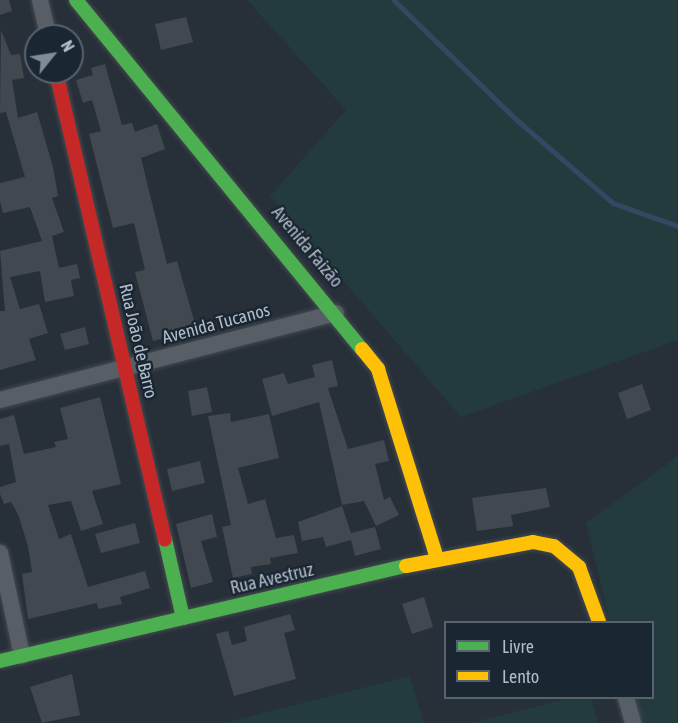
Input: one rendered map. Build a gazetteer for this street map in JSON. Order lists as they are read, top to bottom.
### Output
{
  "streets": {
    "street": [
      "Avenida Faizão",
      "Avenida Tucanos",
      "Rua João de Barro",
      "Rua Avestruz"
    ]
  },
  "crossings": [
    ["Avenida Faizão", "Avenida Tucanos"],
    ["Avenida Faizão", "Rua Avestruz"],
    ["Avenida Tucanos", "Rua João de Barro"],
    ["Rua João de Barro", "Rua Avestruz"]
  ],
  "legend": ["Livre", "Lento"],
  "north": "top right"
}
